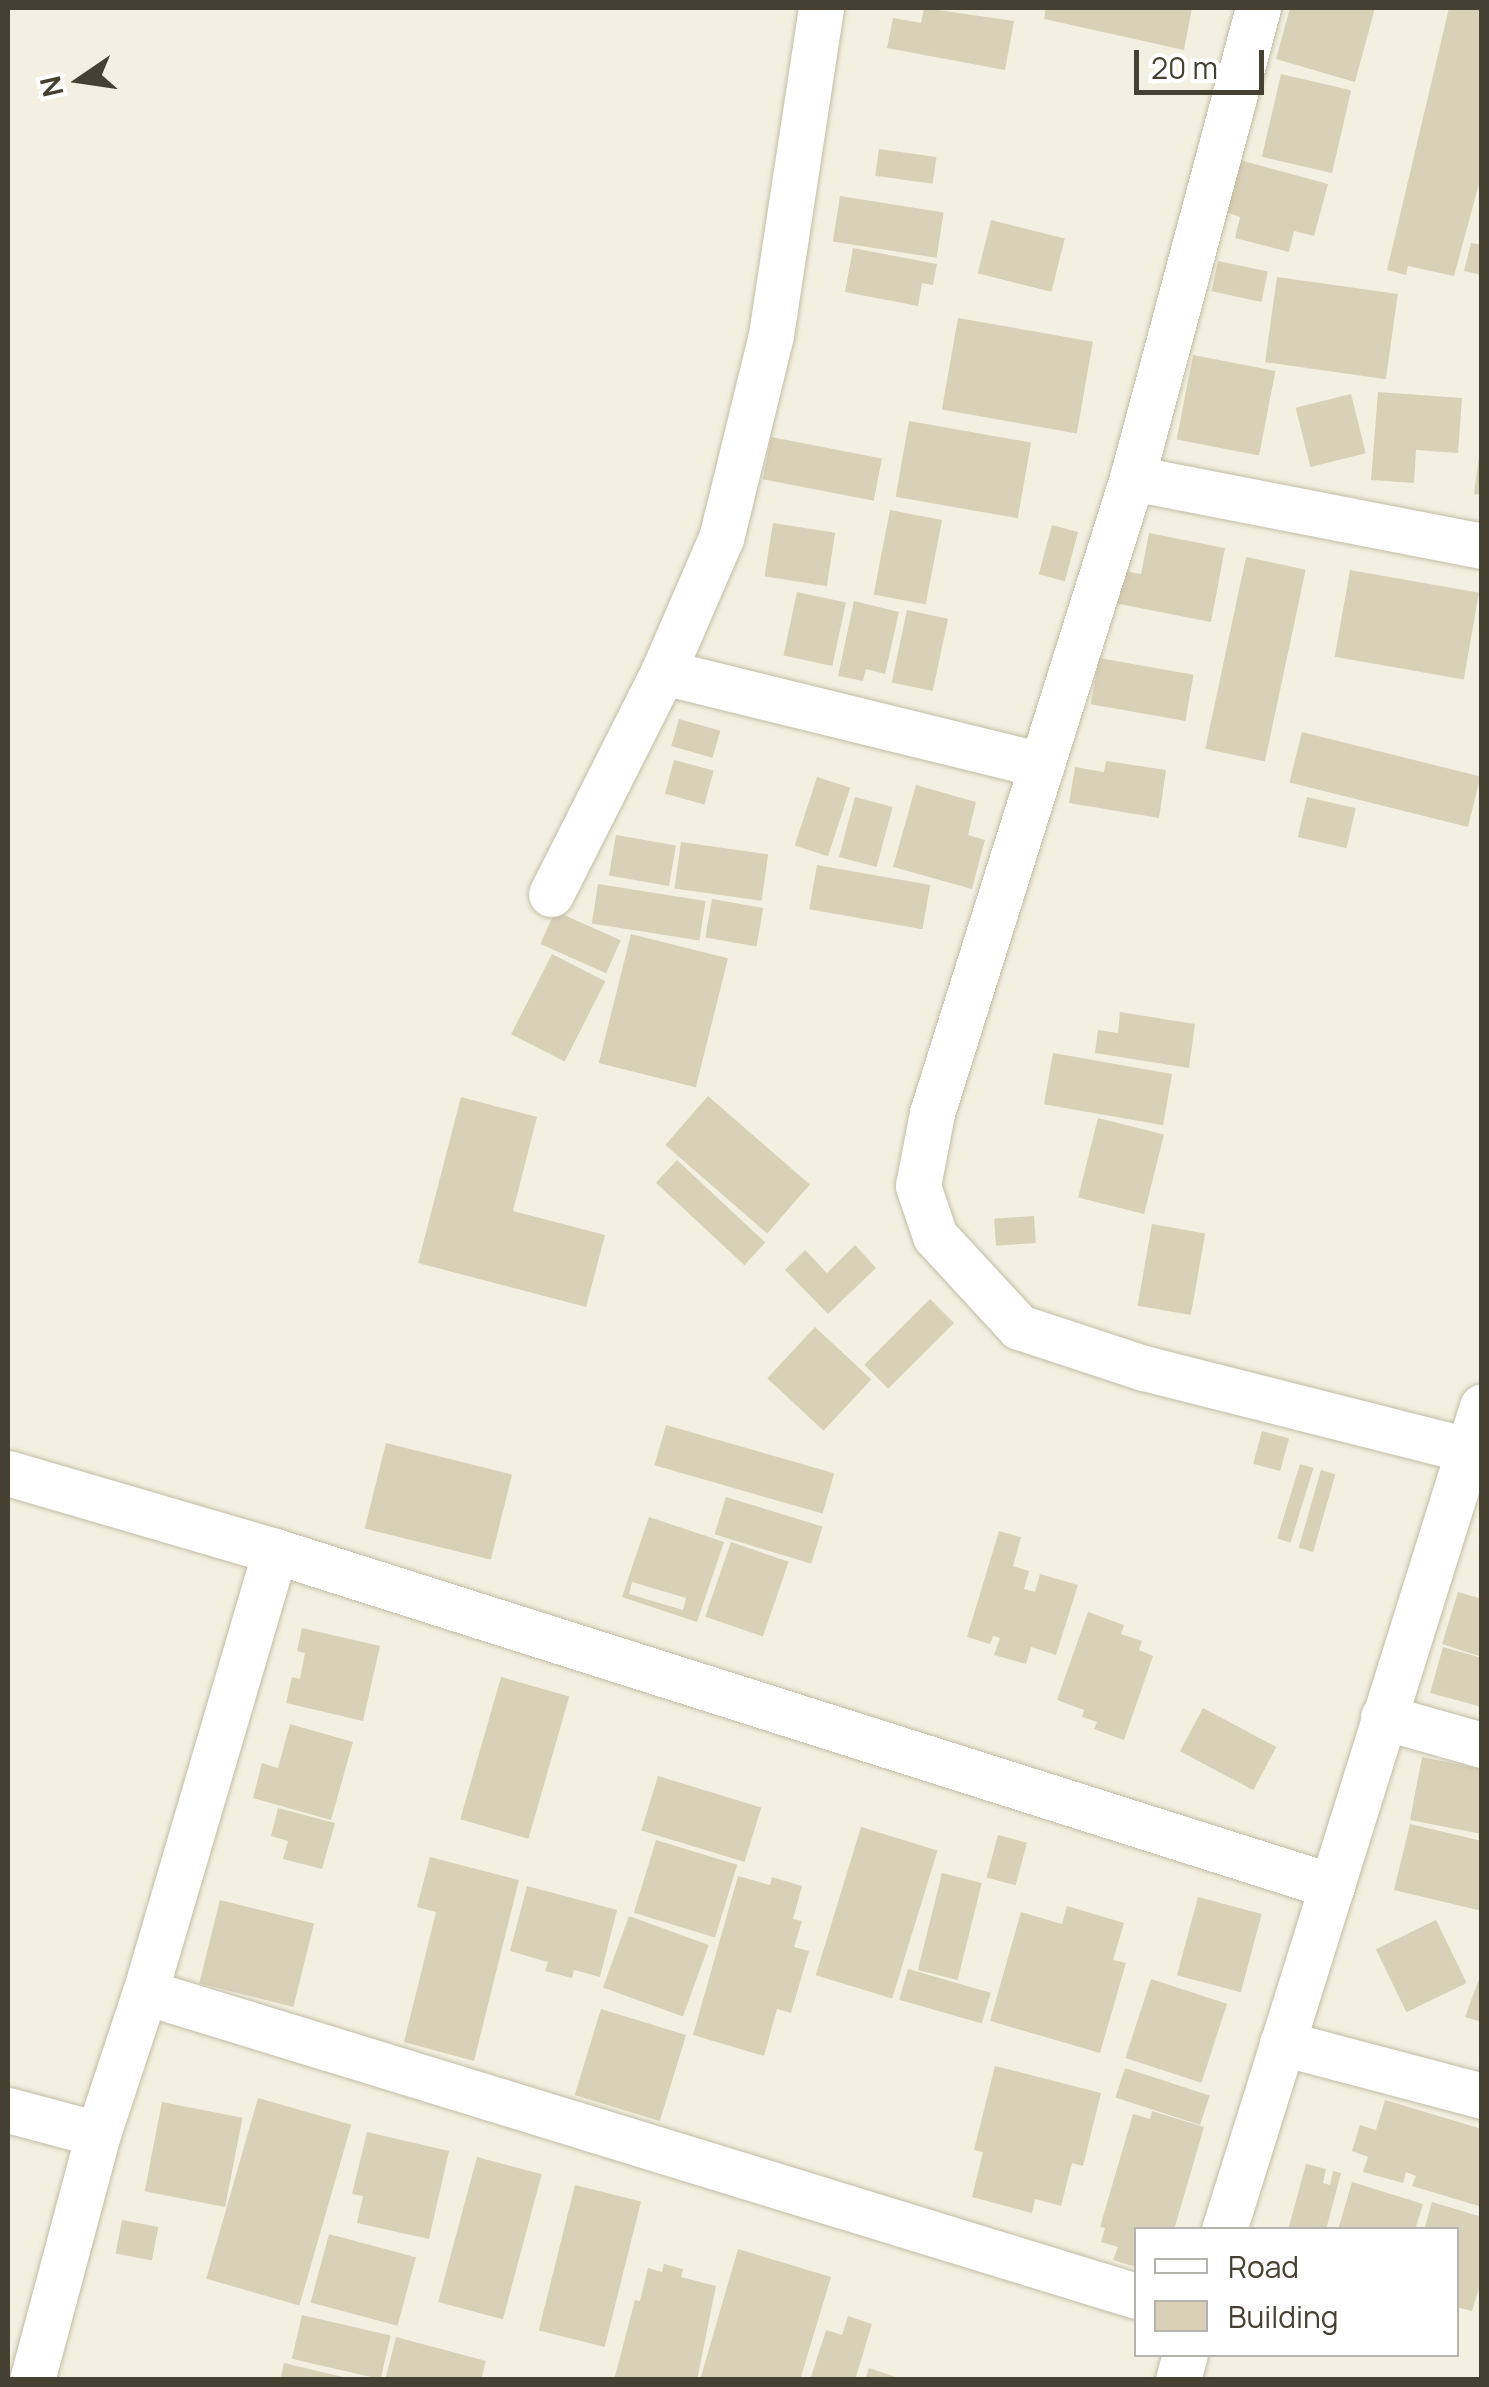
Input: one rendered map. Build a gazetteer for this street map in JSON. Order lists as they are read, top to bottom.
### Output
{
  "legend": ["Road", "Building"],
  "scale_bar": "20 m",
  "north": "left"
}
